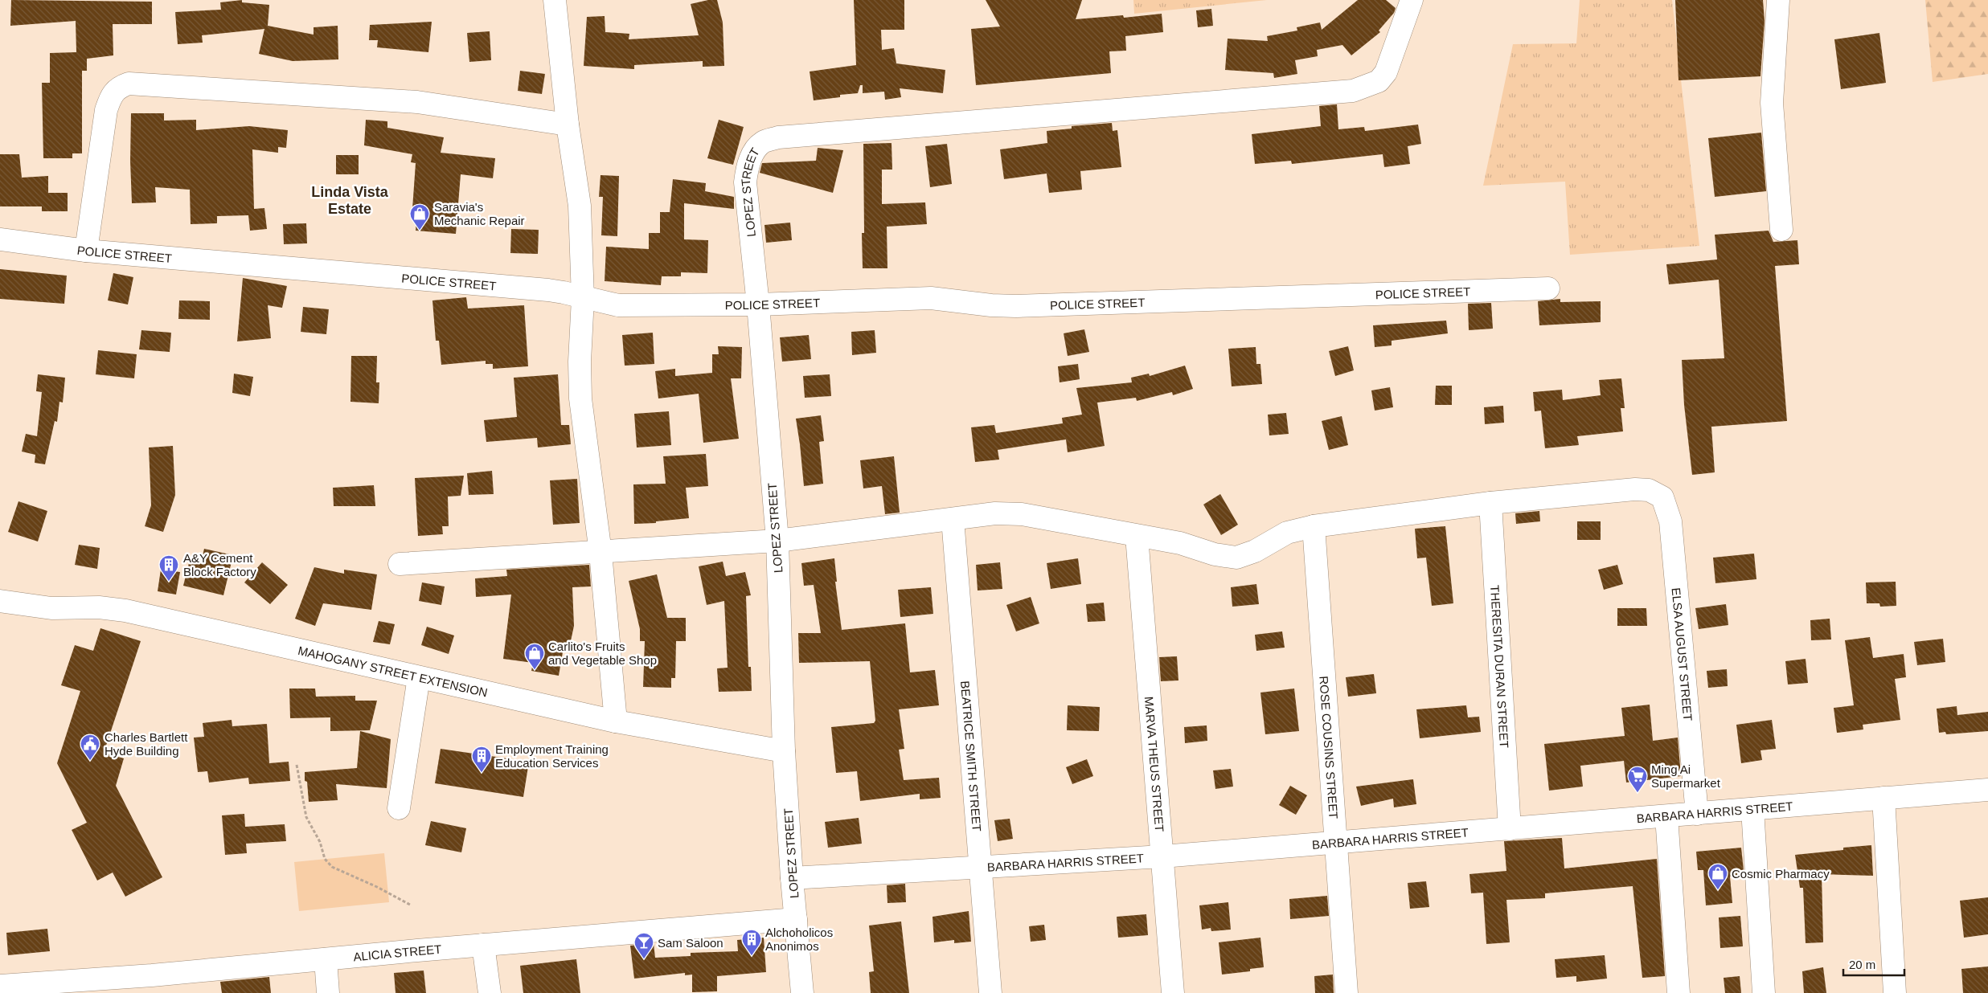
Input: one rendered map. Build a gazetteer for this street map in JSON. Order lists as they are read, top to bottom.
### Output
{
  "streets": {
    "street": [
      "LOPEZ STREET",
      "POLICE STREET",
      "ELSA AUGUST STREET",
      "THERESITA DURAN STREET",
      "MAHOGANY STREET EXTENSION",
      "ROSE COUSINS STREET",
      "BEATRICE SMITH STREET",
      "MARVA THEUS STREET",
      "BARBARA HARRIS STREET",
      "ALICIA STREET"
    ]
  },
  "crossings": [
    ["LOPEZ STREET", "POLICE STREET"],
    ["LOPEZ STREET", "MAHOGANY STREET EXTENSION"],
    ["LOPEZ STREET", "BARBARA HARRIS STREET"],
    ["LOPEZ STREET", "ALICIA STREET"],
    ["ELSA AUGUST STREET", "THERESITA DURAN STREET"],
    ["ELSA AUGUST STREET", "BARBARA HARRIS STREET"],
    ["THERESITA DURAN STREET", "BARBARA HARRIS STREET"],
    ["ROSE COUSINS STREET", "BARBARA HARRIS STREET"],
    ["BEATRICE SMITH STREET", "BARBARA HARRIS STREET"],
    ["MARVA THEUS STREET", "BARBARA HARRIS STREET"]
  ],
  "districts": ["Linda Vista Estate"],
  "places": {
    "shop": ["Saravia's Mechanic Repair", "Carlito's Fruits and Vegetable Shop", "Cosmic Pharmacy"],
    "building": ["A&Y Cement Block Factory", "Employment Training Education Services", "Alchoholicos Anonimos"],
    "public building": ["Charles Bartlett Hyde Building"],
    "supermarket": ["Ming Ai Supermarket"],
    "bar": ["Sam Saloon"]
  },
  "scale_bar": "20 m"
}
